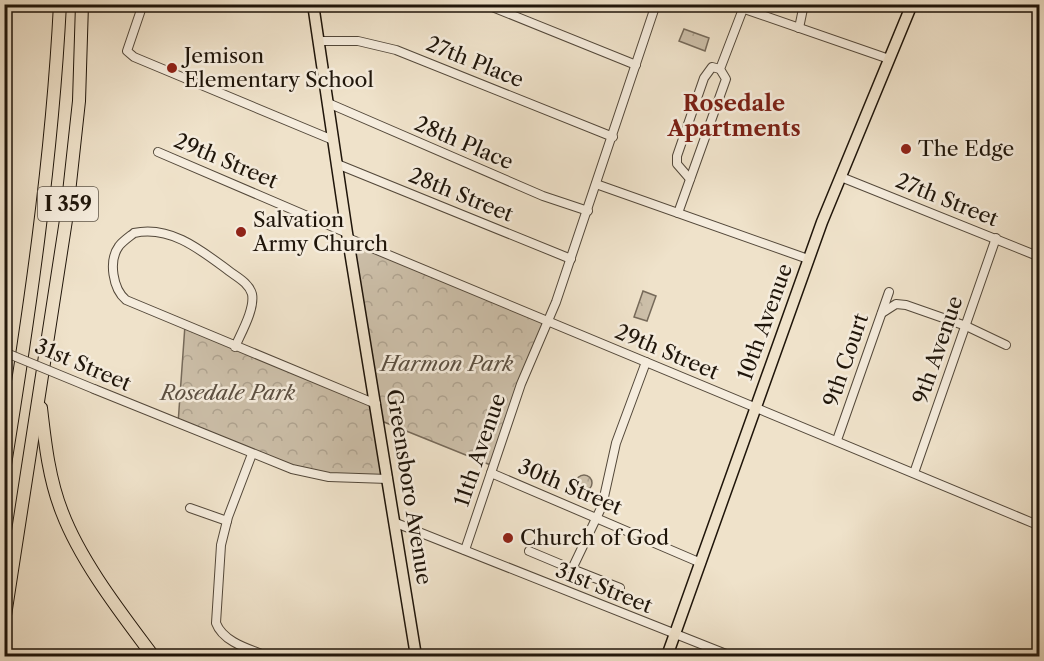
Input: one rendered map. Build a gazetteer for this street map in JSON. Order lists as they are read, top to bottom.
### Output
{
  "streets": {
    "highway": ["I 359"],
    "main road": ["10th Avenue", "Greensboro Avenue"],
    "street": [
      "27th Place",
      "28th Place",
      "29th Street",
      "28th Street",
      "27th Street",
      "9th Avenue",
      "9th Court",
      "31st Street",
      "11th Avenue",
      "30th Street"
    ]
  },
  "crossings": [
    ["27th Place", "Greensboro Avenue"],
    ["28th Place", "11th Avenue"],
    ["28th Place", "Greensboro Avenue"],
    ["29th Street", "10th Avenue"],
    ["29th Street", "9th Avenue"],
    ["29th Street", "9th Court"],
    ["29th Street", "11th Avenue"],
    ["29th Street", "Greensboro Avenue"],
    ["28th Street", "11th Avenue"],
    ["28th Street", "Greensboro Avenue"],
    ["27th Street", "10th Avenue"],
    ["27th Street", "9th Avenue"],
    ["10th Avenue", "31st Street"],
    ["10th Avenue", "30th Street"],
    ["31st Street", "11th Avenue"],
    ["31st Street", "Greensboro Avenue"],
    ["11th Avenue", "30th Street"]
  ],
  "districts": ["Rosedale Apartments"],
  "parks": ["Harmon Park", "Rosedale Park"],
  "places": [
    "Jemison Elementary School",
    "The Edge",
    "Salvation Army Church",
    "Church of God"
  ]
}
